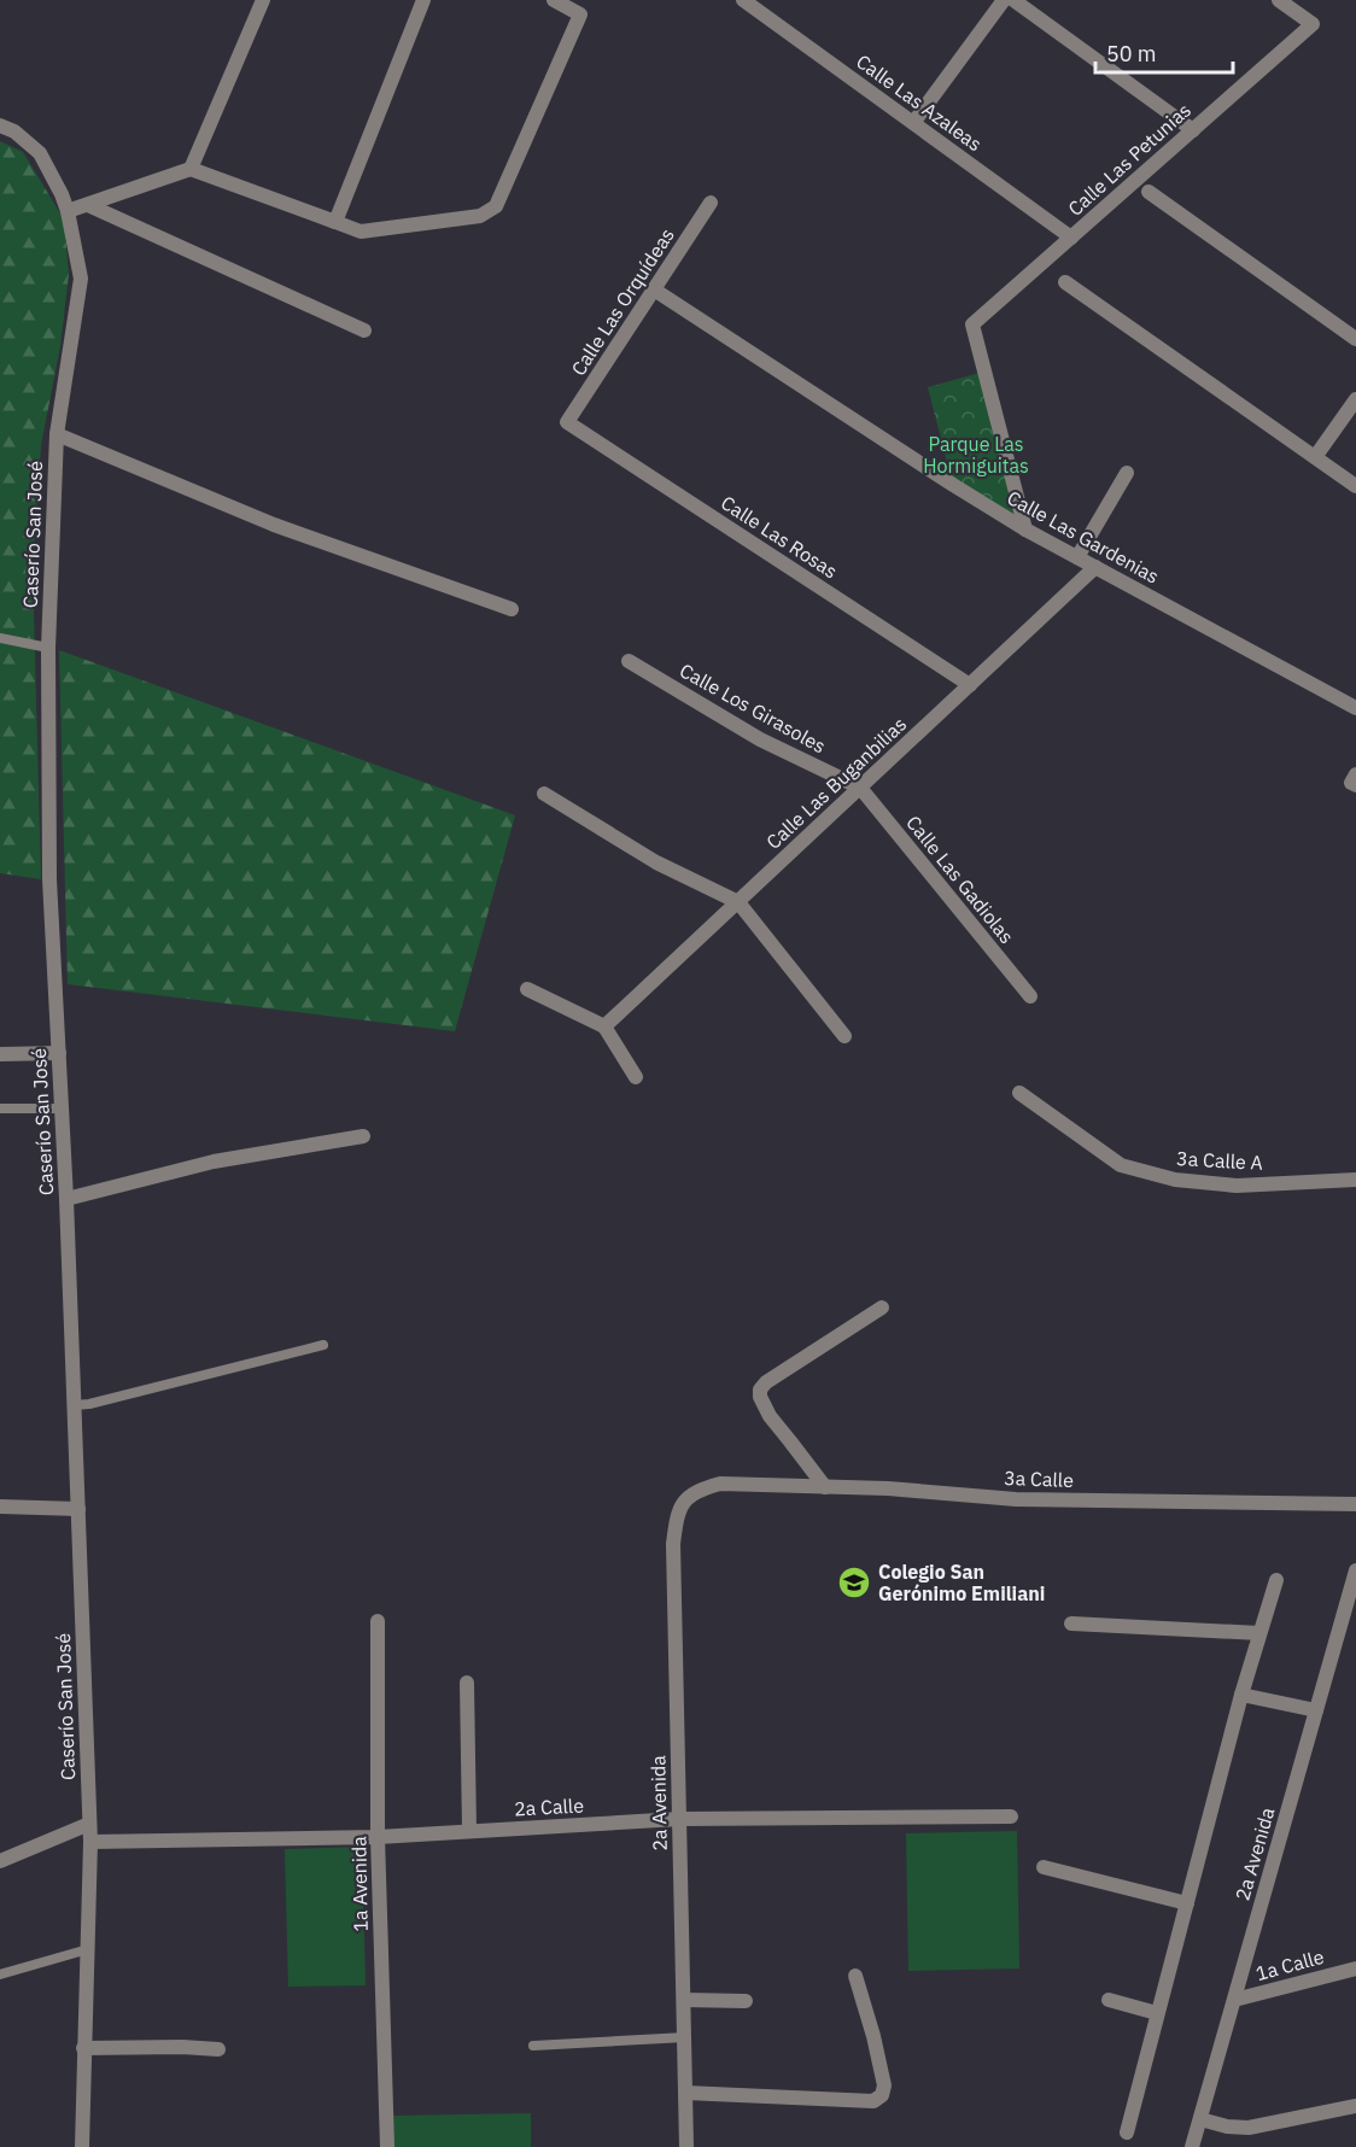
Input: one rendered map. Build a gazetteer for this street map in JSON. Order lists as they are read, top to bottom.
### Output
{
  "streets": {
    "street": [
      "Calle Las Azaleas",
      "Calle Las Petunias",
      "Calle Las Orquídeas",
      "Caserío San José",
      "Calle Las Rosas",
      "Calle Las Gardenias",
      "Calle Los Girasoles",
      "Calle Las Buganbilias",
      "Calle Las Gadiolas",
      "3a Calle A",
      "3a Calle",
      "2a Avenida",
      "2a Calle",
      "1a Avenida",
      "1a Calle"
    ]
  },
  "crossings": [
    ["Calle Las Azaleas", "Calle Las Petunias"],
    ["Calle Las Petunias", "Calle Las Gardenias"],
    ["Calle Las Orquídeas", "Calle Las Rosas"],
    ["Calle Las Orquídeas", "Calle Las Gardenias"],
    ["Caserío San José", "2a Calle"],
    ["Calle Las Rosas", "Calle Las Buganbilias"],
    ["Calle Las Gardenias", "Calle Las Buganbilias"],
    ["Calle Los Girasoles", "Calle Las Buganbilias"],
    ["Calle Los Girasoles", "Calle Las Gadiolas"],
    ["Calle Las Buganbilias", "Calle Las Gadiolas"],
    ["3a Calle", "2a Avenida"],
    ["2a Avenida", "2a Calle"],
    ["2a Avenida", "1a Calle"],
    ["2a Calle", "1a Avenida"]
  ],
  "parks": ["Parque Las Hormiguitas"],
  "places": {
    "school or university": ["Colegio San Gerónimo Emiliani"]
  },
  "scale_bar": "50 m"
}
